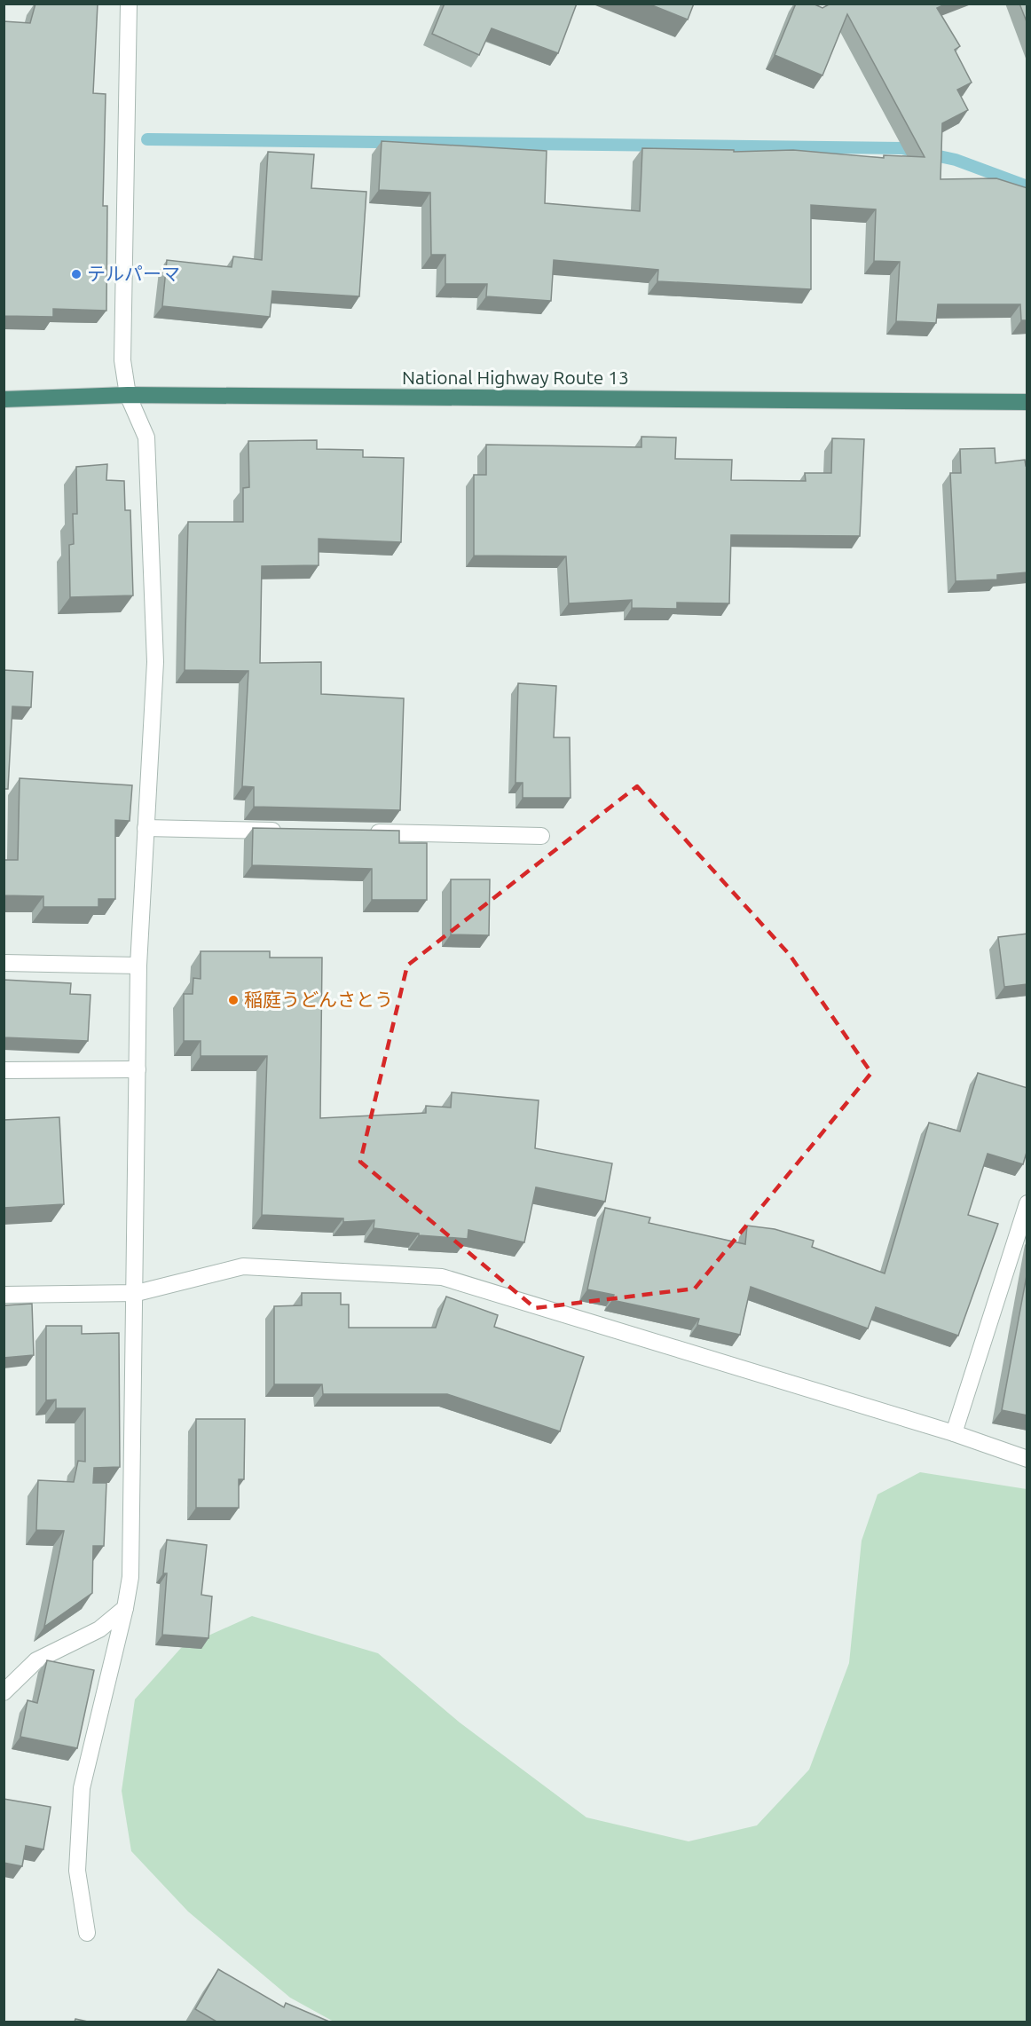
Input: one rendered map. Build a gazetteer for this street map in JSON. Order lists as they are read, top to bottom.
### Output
{
  "streets": {
    "highway": ["National Highway Route 13"]
  },
  "places": ["テルパーマ", "稲庭うどんさとう"]
}
